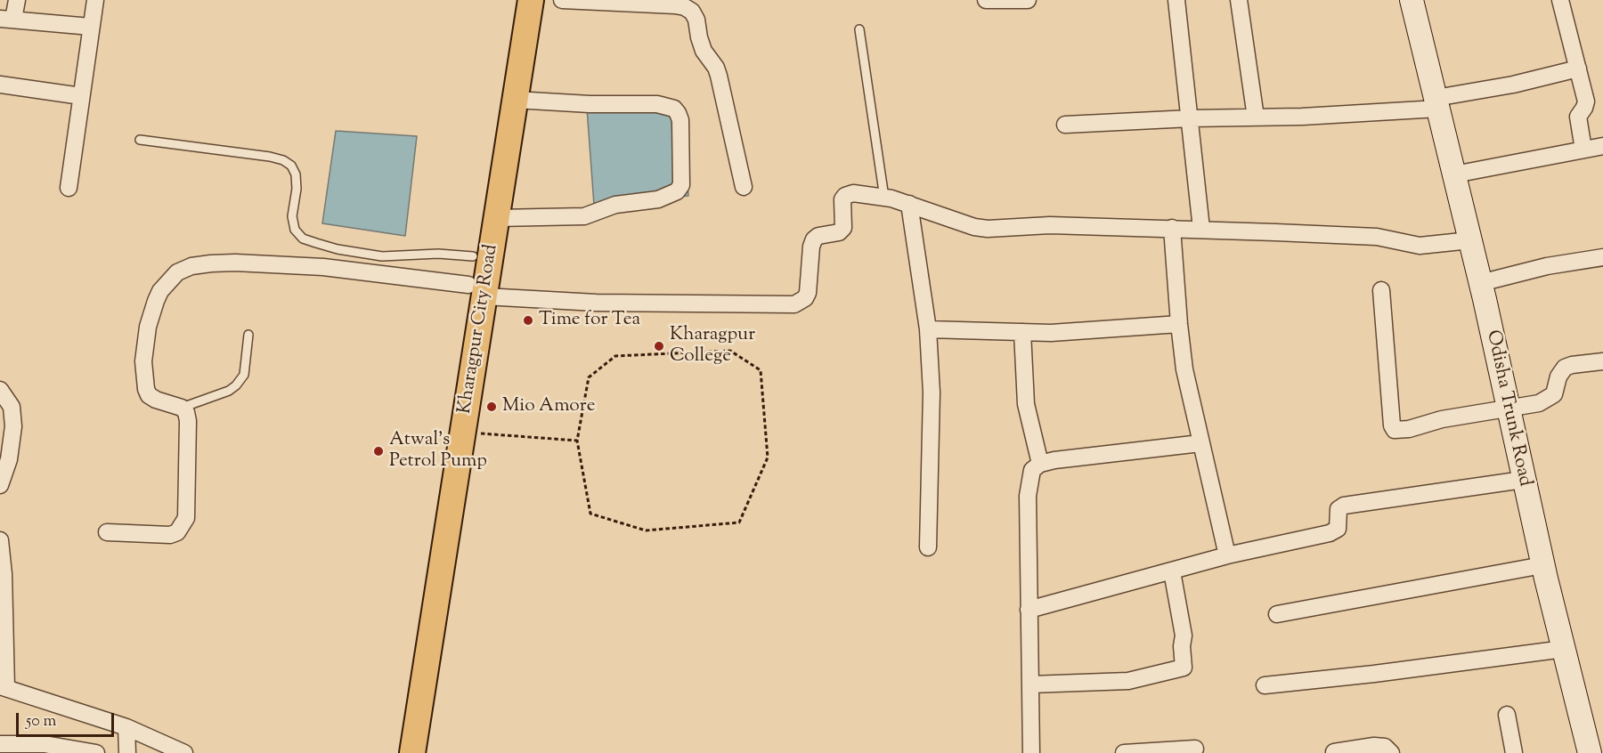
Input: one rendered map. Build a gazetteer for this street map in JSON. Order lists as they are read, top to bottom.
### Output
{
  "streets": {
    "main road": ["Kharagpur City Road", "Odisha Trunk Road"]
  },
  "places": [
    "Time for Tea",
    "Kharagpur College",
    "Mio Amore",
    "Atwal's Petrol Pump"
  ],
  "scale_bar": "50 m"
}
